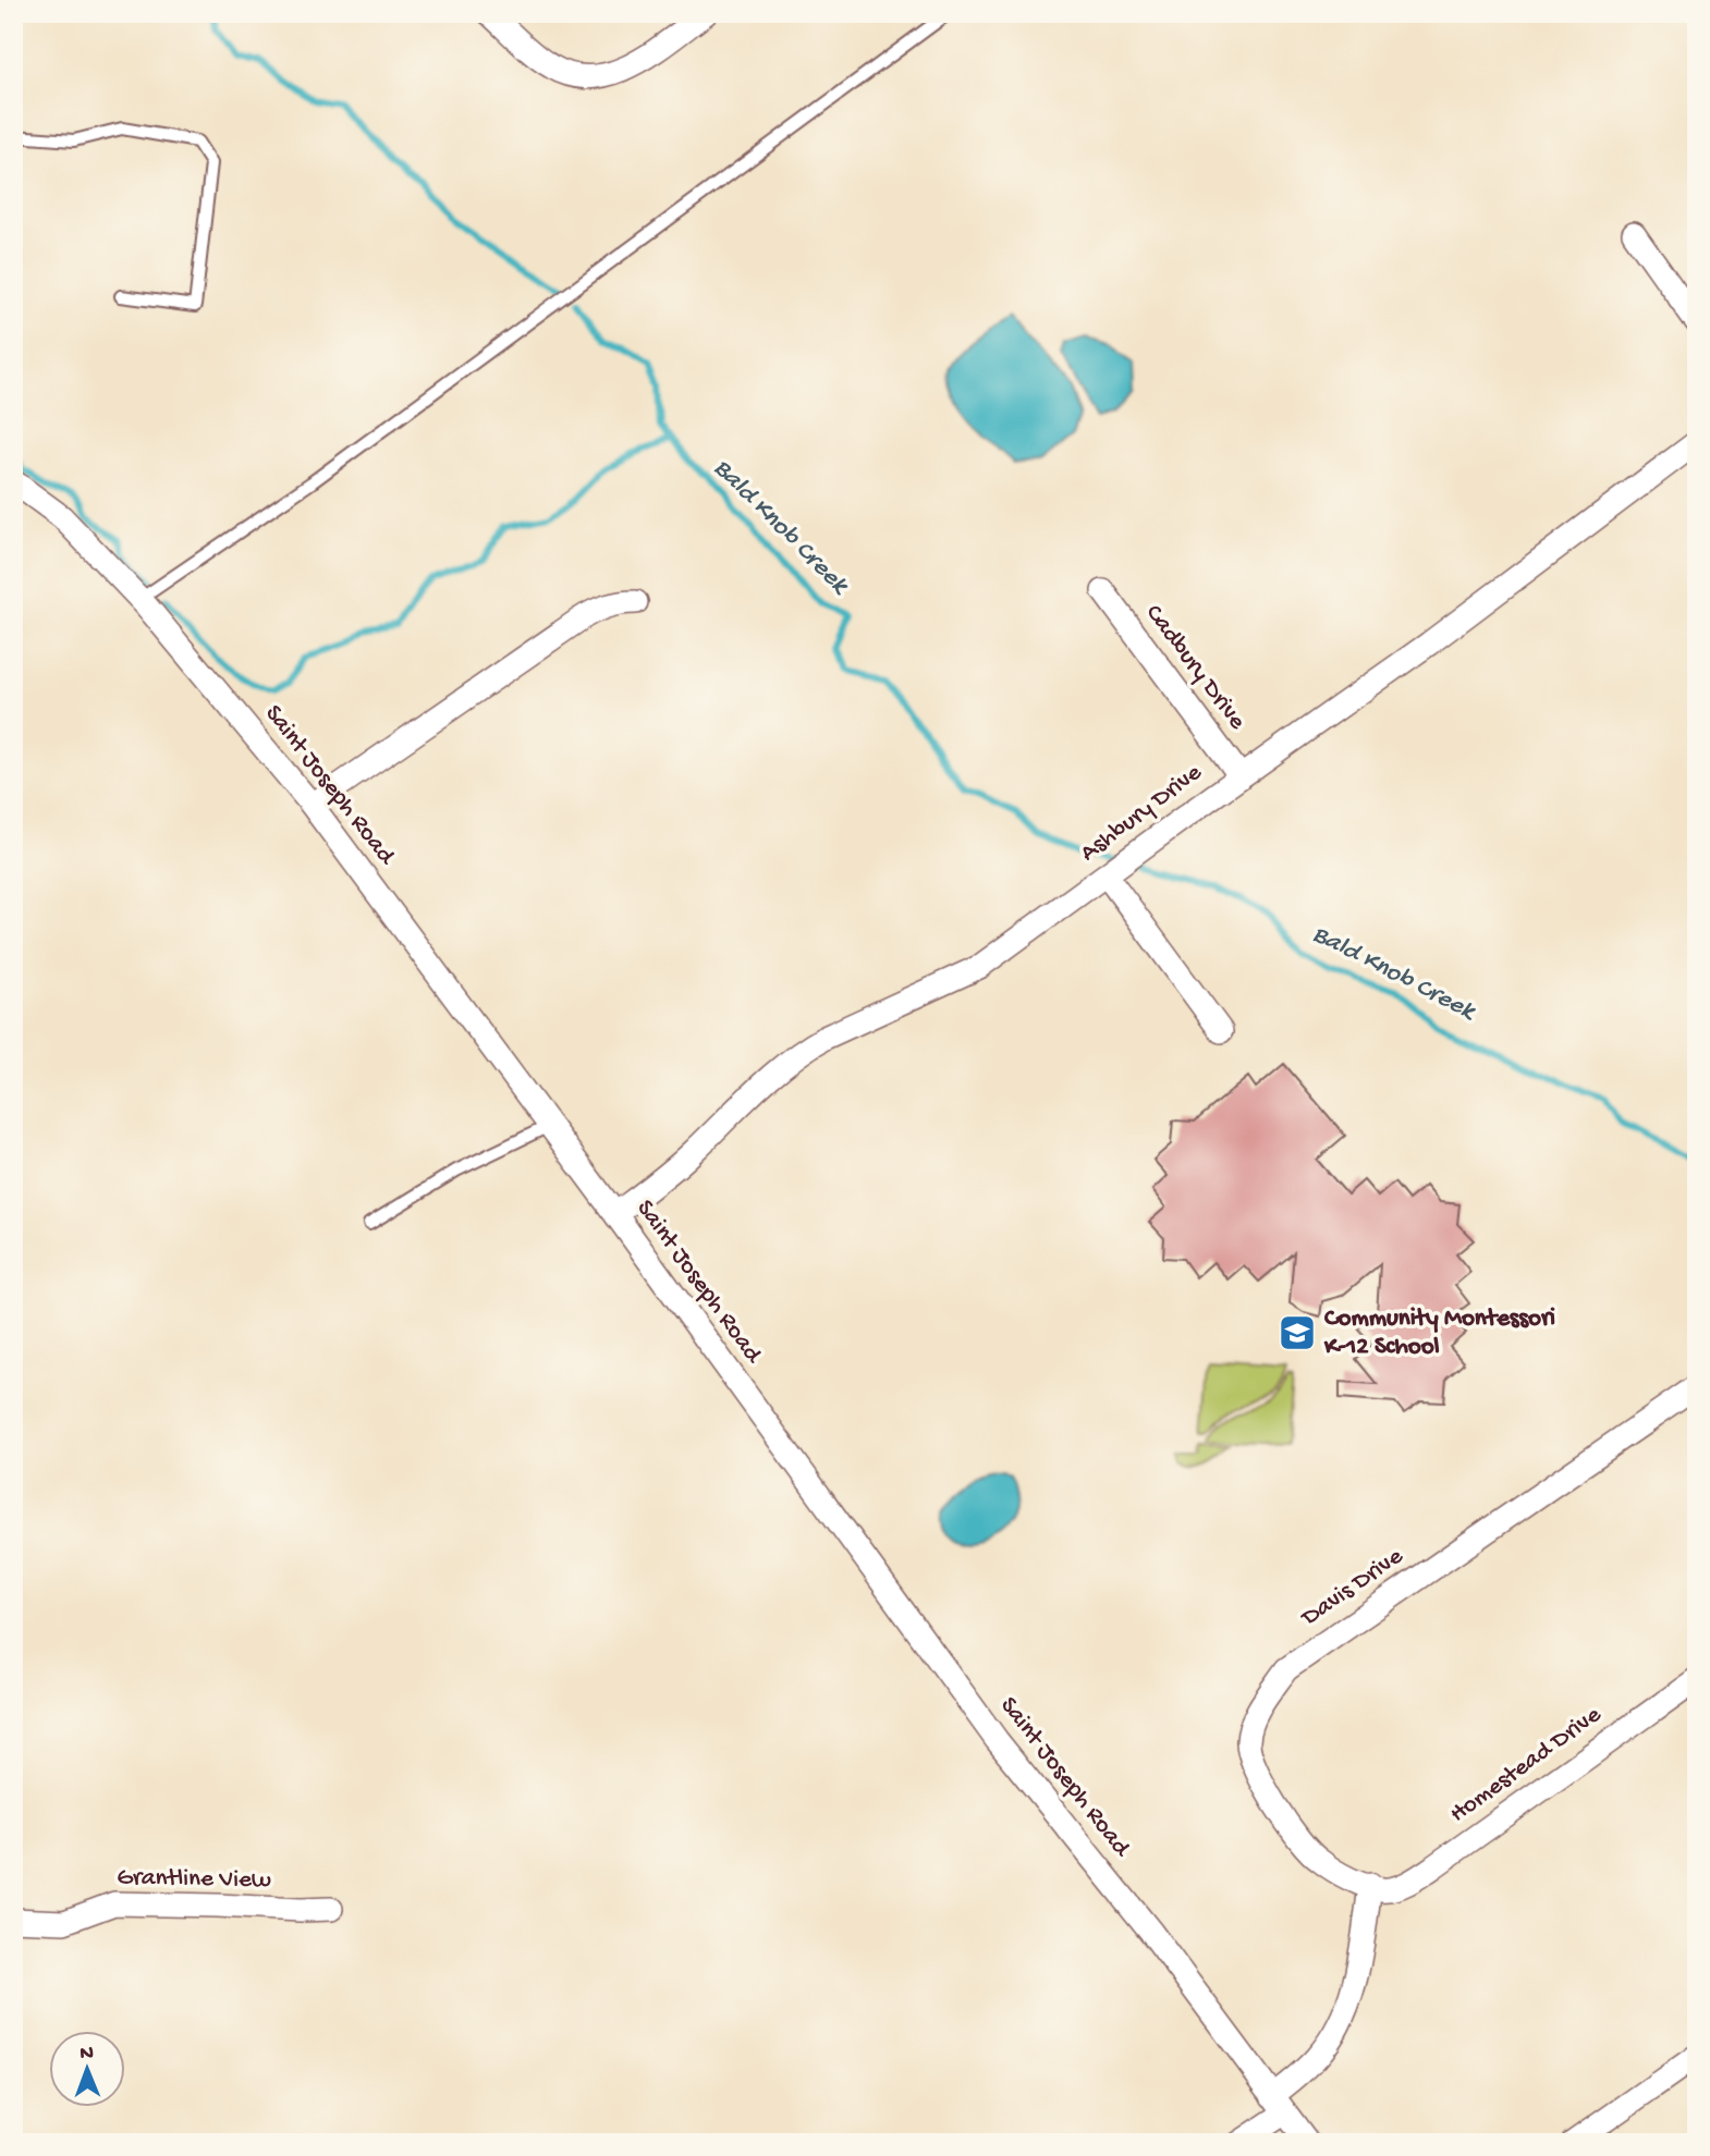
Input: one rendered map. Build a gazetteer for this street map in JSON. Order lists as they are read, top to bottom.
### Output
{
  "streets": {
    "street": [
      "Cadbury Drive",
      "Saint Joseph Road",
      "Ashbury Drive",
      "Davis Drive",
      "Homestead Drive",
      "Grantline View"
    ]
  },
  "crossings": [
    ["Cadbury Drive", "Ashbury Drive"],
    ["Saint Joseph Road", "Ashbury Drive"],
    ["Davis Drive", "Homestead Drive"]
  ],
  "water": ["Bald Knob Creek"],
  "places": {
    "school or university": ["Community Montessori K-12 School"]
  },
  "north": "top"
}
